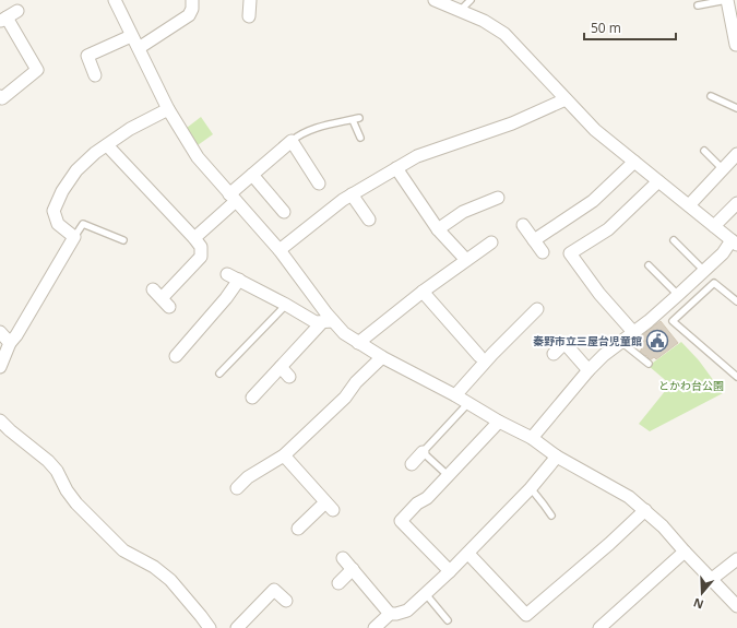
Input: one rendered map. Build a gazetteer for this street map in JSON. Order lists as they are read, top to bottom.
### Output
{
  "parks": ["とかわ台公園"],
  "places": {
    "public building": ["秦野市立三屋台児童館"]
  },
  "scale_bar": "50 m",
  "north": "bottom"
}
